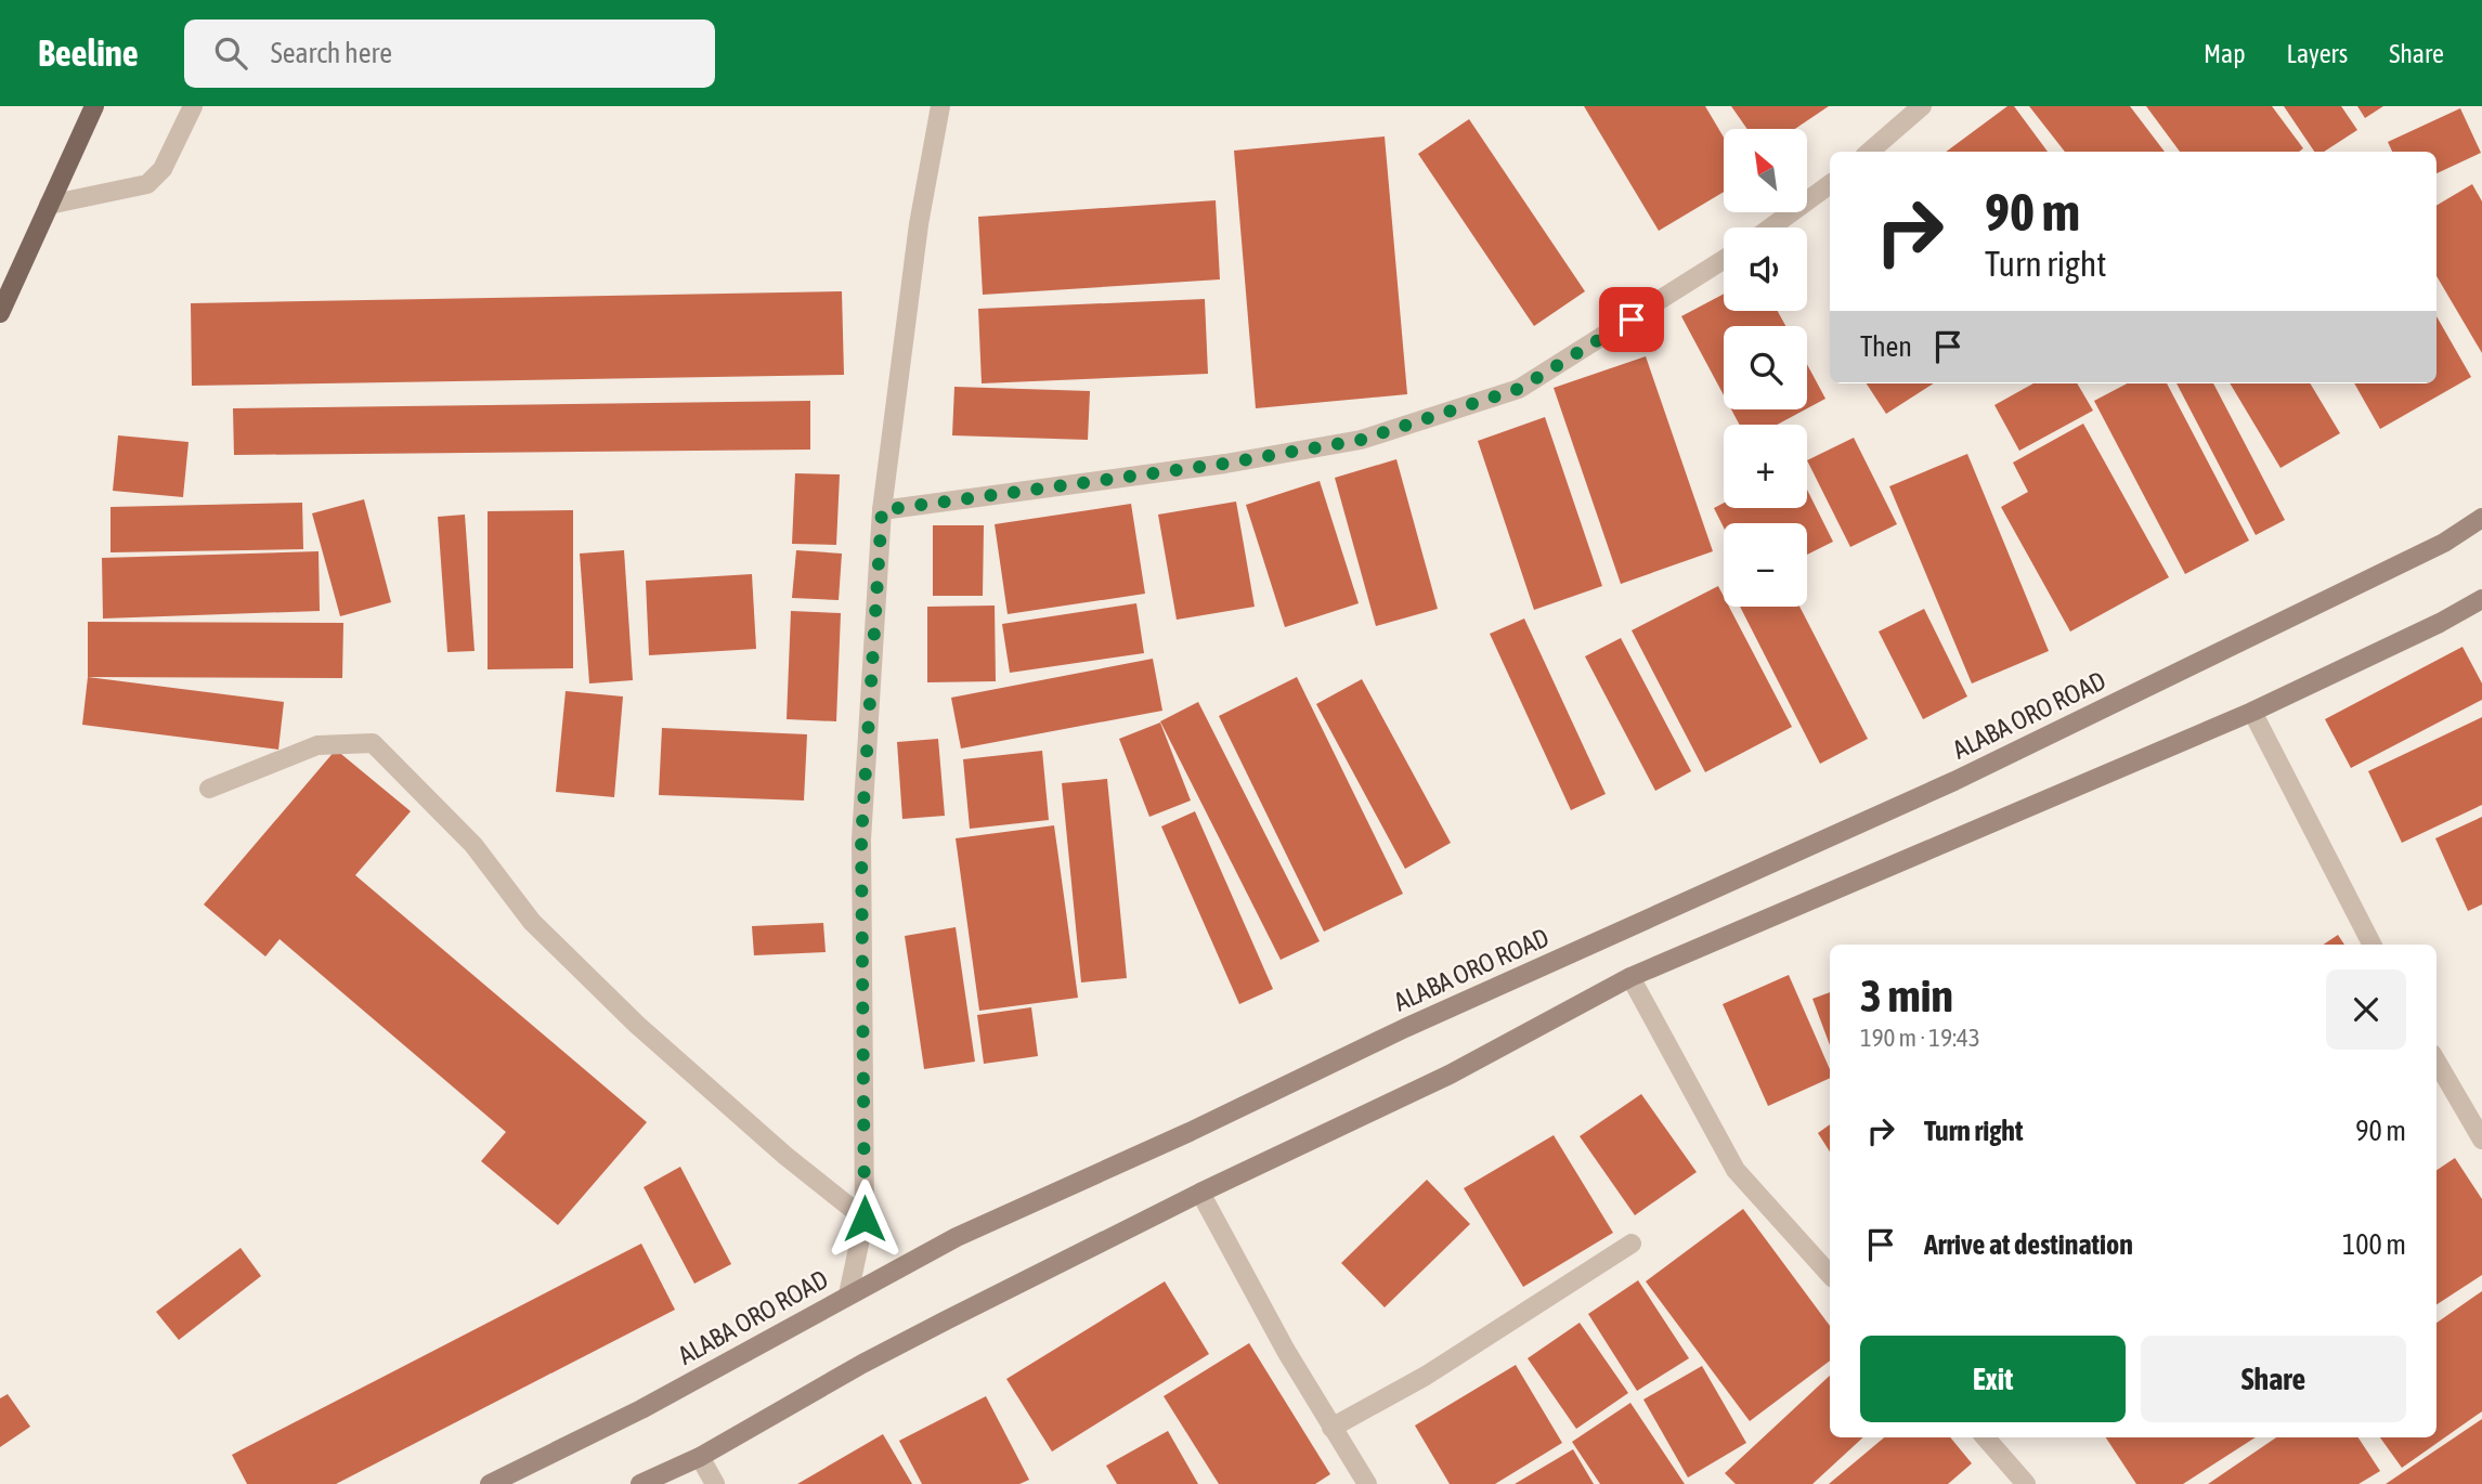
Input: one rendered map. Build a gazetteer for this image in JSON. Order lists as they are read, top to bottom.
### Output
{
  "streets": {
    "main road": ["ALABA ORO ROAD"]
  },
  "north": "top left",
  "page": {
    "header": "Beeline",
    "search": "Search here",
    "nav": ["Map", "Layers", "Share"],
    "map_buttons": ["+", "−"],
    "turn": ["90 m", "Turn right"],
    "then": "Then",
    "heading": ["3 min", "190 m · 19:43"],
    "list": [
      {
        "name": "Turn right",
        "value": "90 m"
      },
      {
        "name": "Arrive at destination",
        "value": "100 m"
      }
    ],
    "buttons": ["Exit", "Share"]
  }
}
